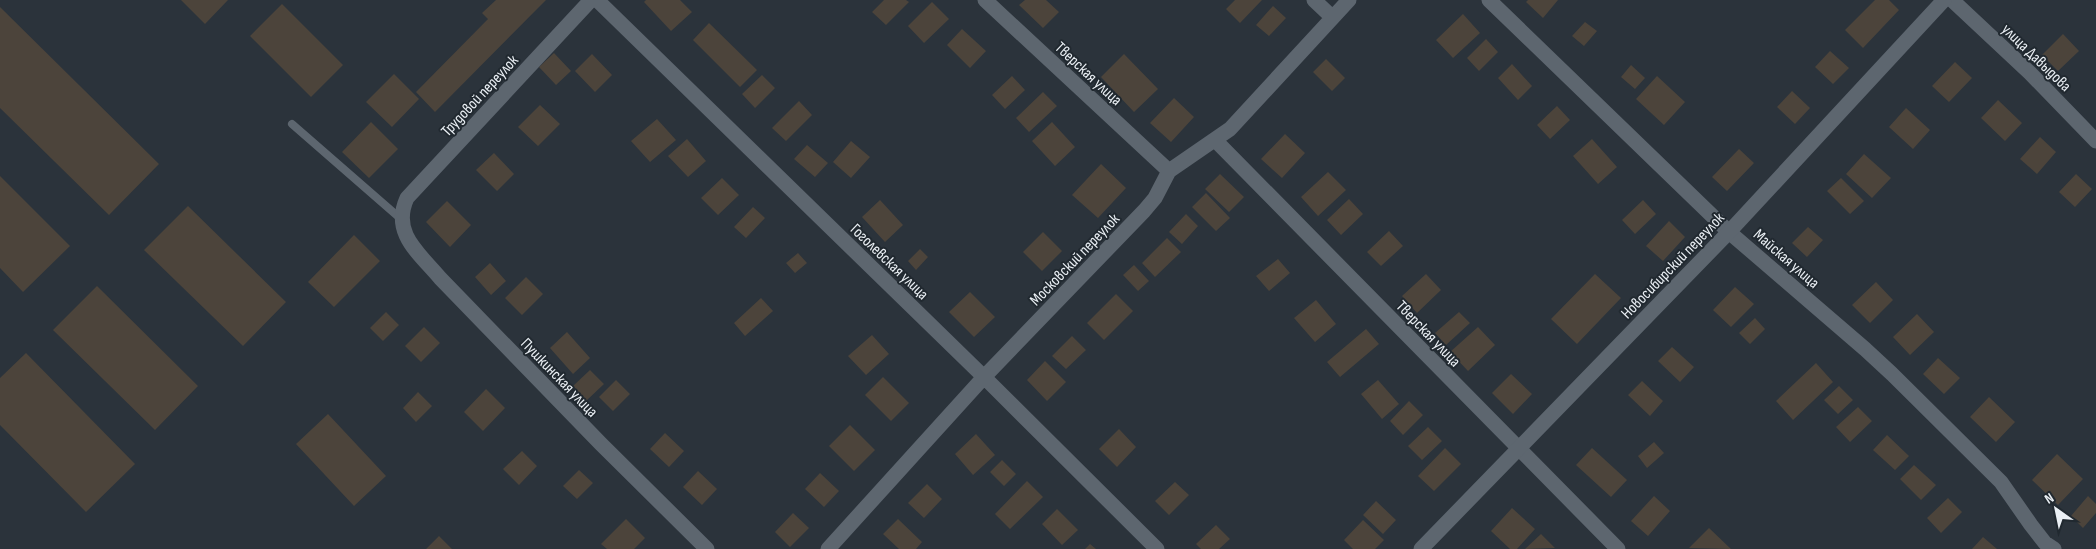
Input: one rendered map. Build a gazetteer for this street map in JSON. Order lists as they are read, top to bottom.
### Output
{
  "streets": {
    "street": [
      "улица Давыдова",
      "Тверская улица",
      "Трудовой переулок",
      "Майская улица",
      "Московский переулок",
      "Гоголевская улица",
      "Новосибирский переулок",
      "Пушкинская улица"
    ]
  },
  "crossings": [
    ["Тверская улица", "Московский переулок"],
    ["Тверская улица", "Новосибирский переулок"],
    ["Трудовой переулок", "Пушкинская улица"],
    ["Майская улица", "Новосибирский переулок"],
    ["Московский переулок", "Гоголевская улица"]
  ],
  "north": "top left"
}
